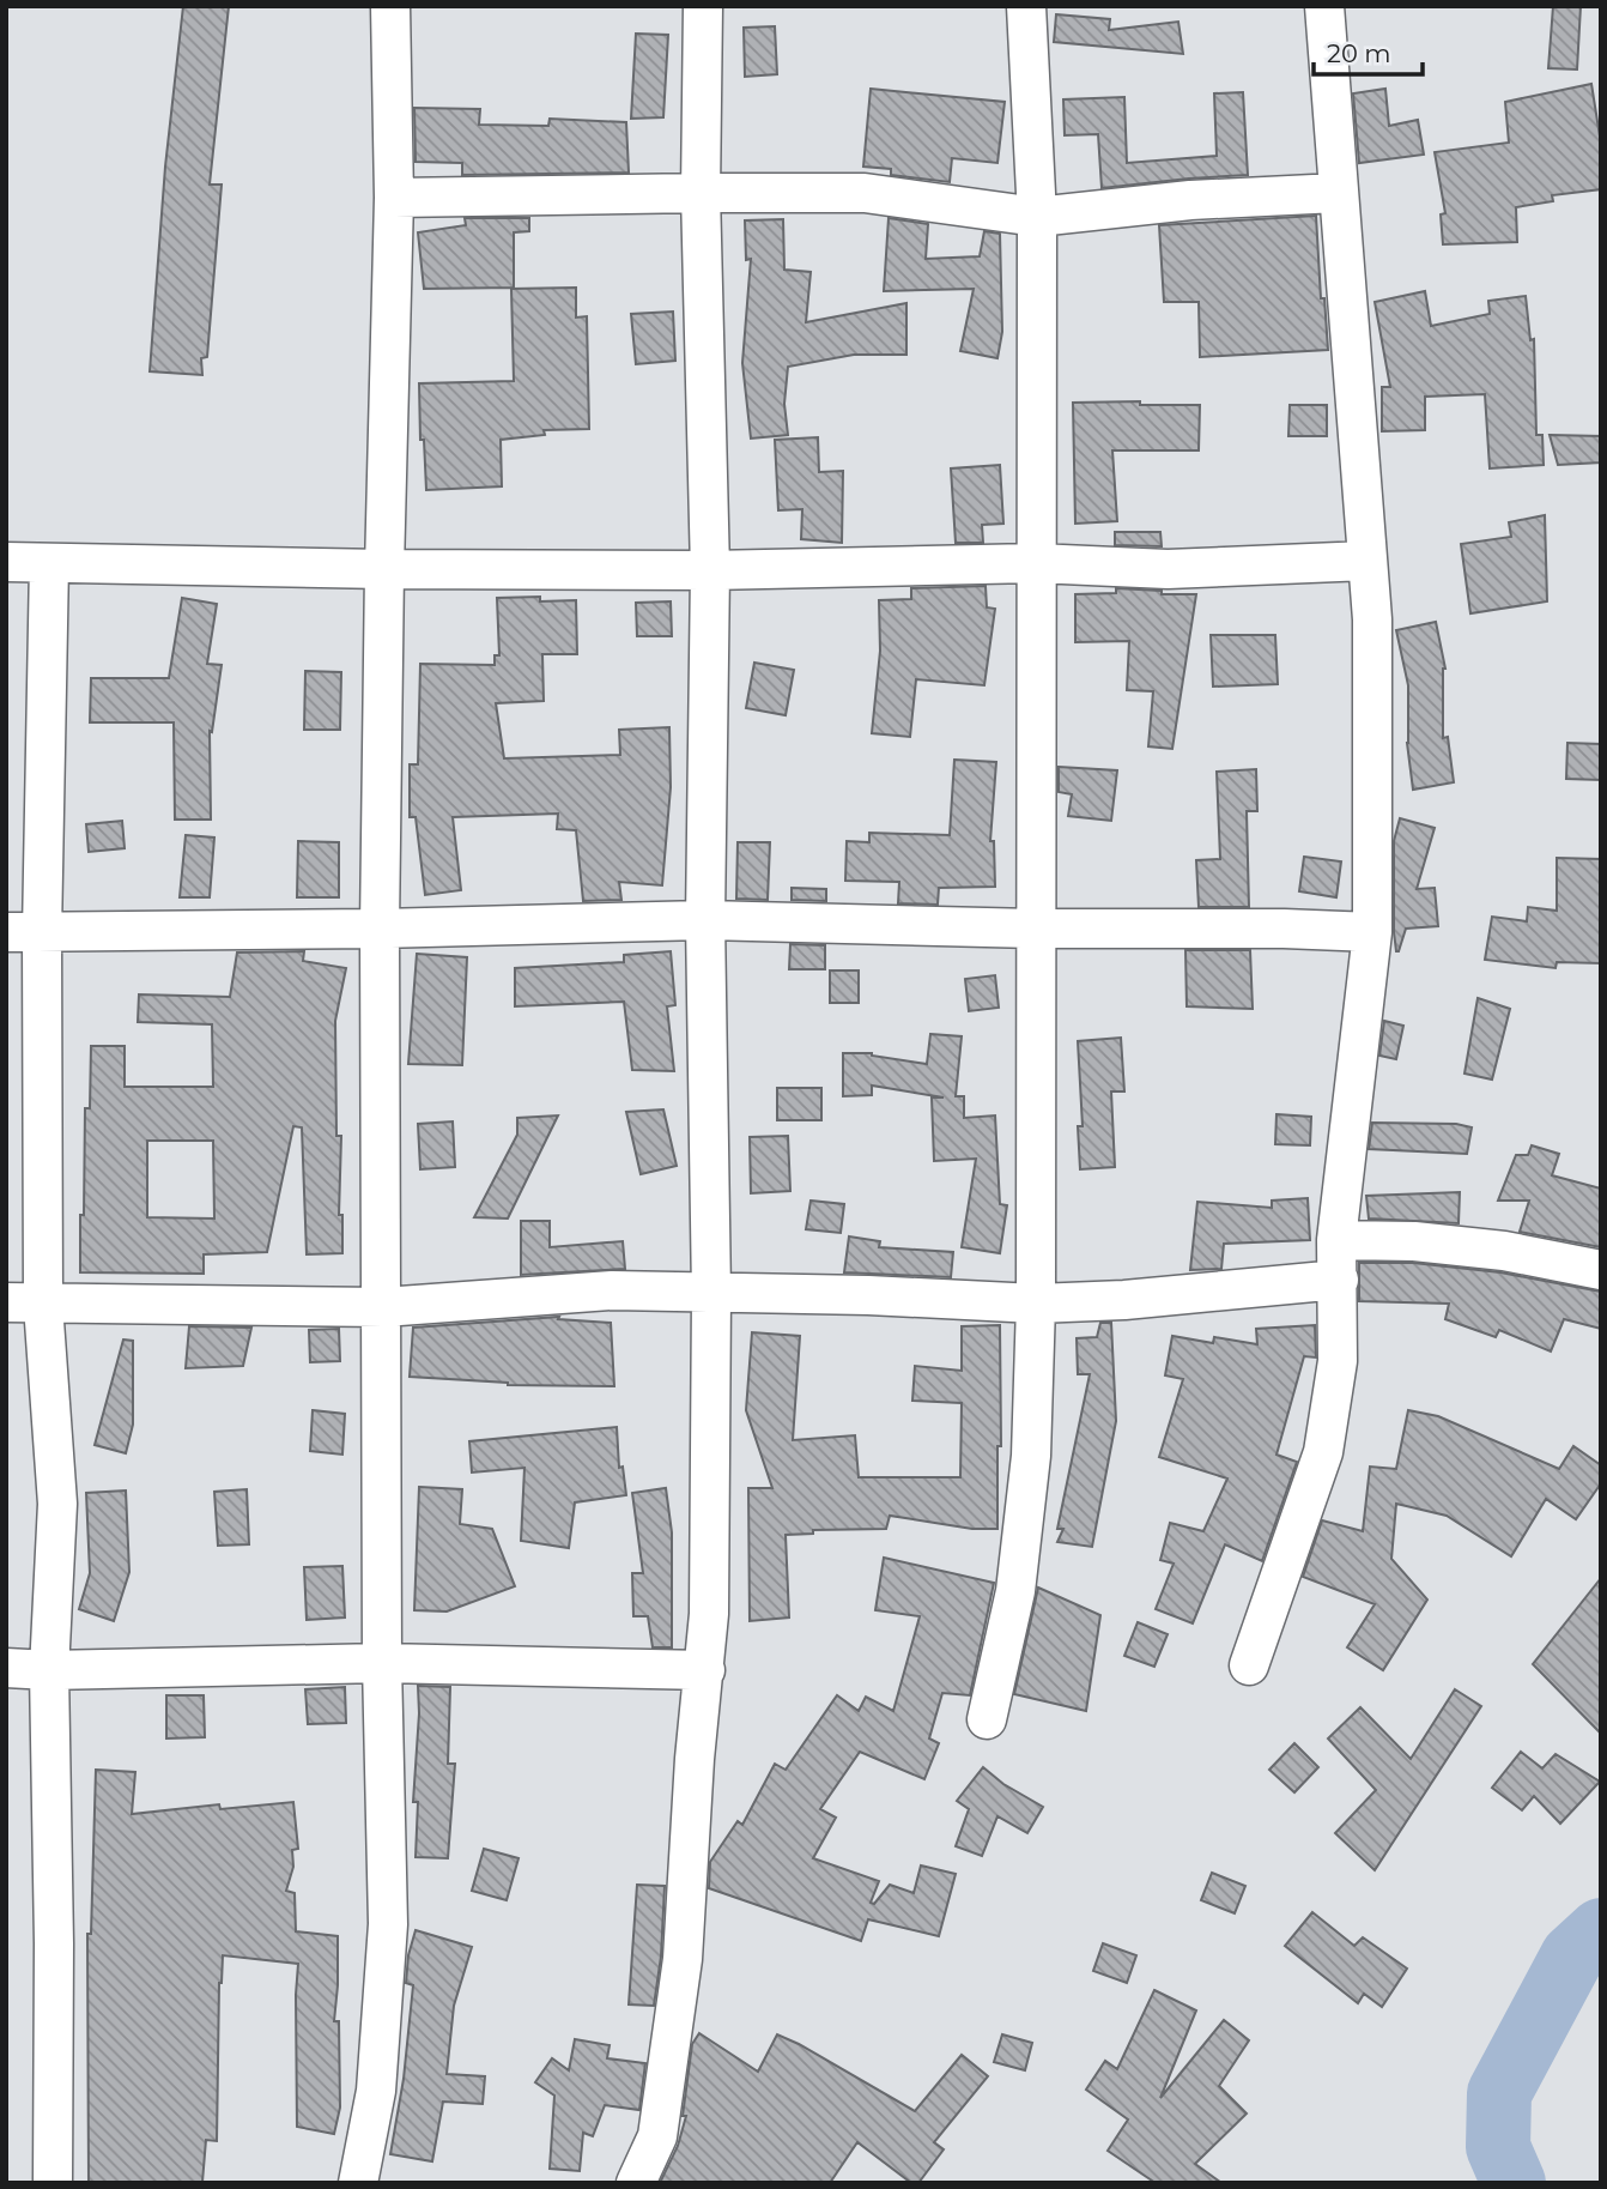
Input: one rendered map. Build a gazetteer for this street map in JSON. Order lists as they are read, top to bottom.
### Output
{
  "scale_bar": "20 m"
}
